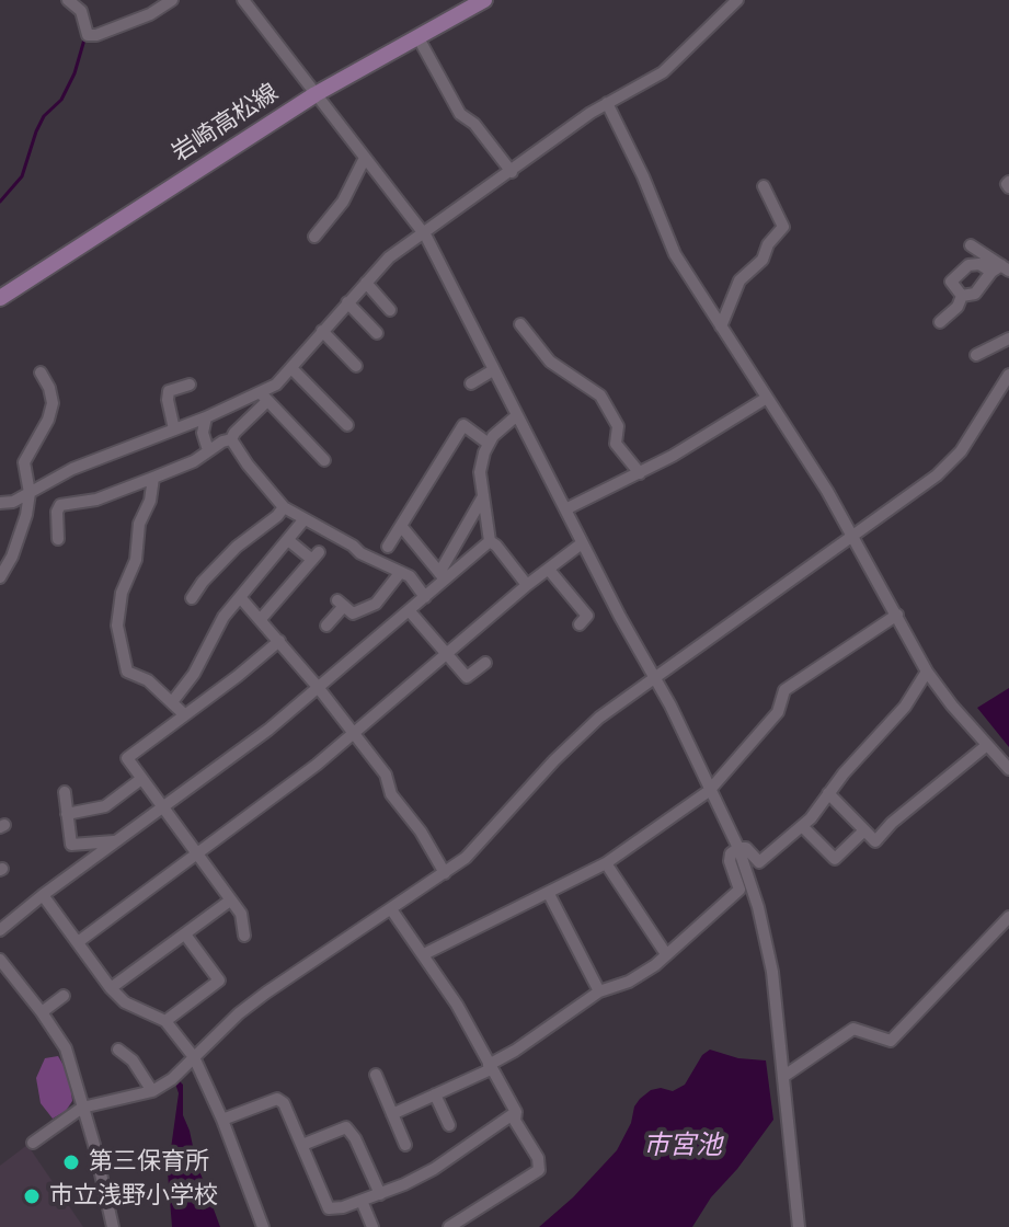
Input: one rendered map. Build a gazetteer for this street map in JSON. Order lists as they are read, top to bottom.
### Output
{
  "streets": {
    "main road": ["岩崎高松線"]
  },
  "water": ["市宮池"],
  "places": ["第三保育所", "市立浅野小学校"]
}
